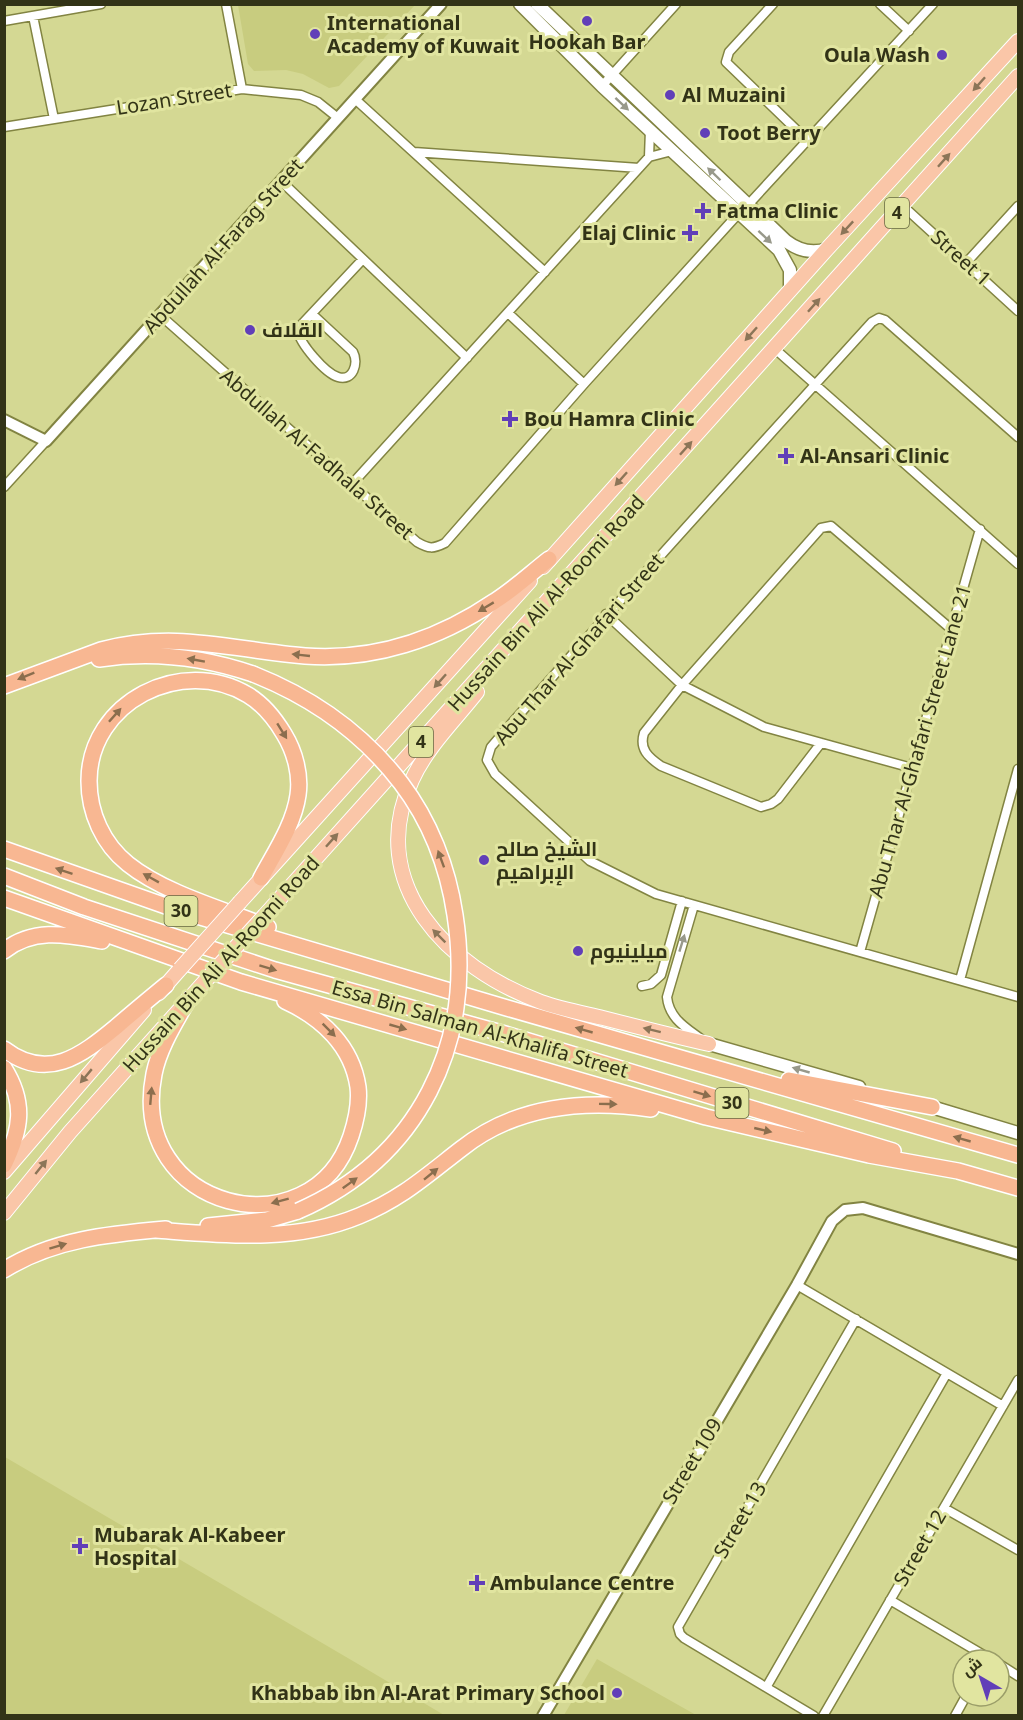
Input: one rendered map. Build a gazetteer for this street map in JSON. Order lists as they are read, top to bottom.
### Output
{
  "streets": {
    "highway": [
      "4",
      "Hussain Bin Ali Al-Roomi Road",
      "30",
      "Essa Bin Salman Al-Khalifa Street"
    ],
    "street": [
      "Lozan Street",
      "Abdullah Al-Farag Street",
      "Street 1",
      "Abdullah Al-Fadhala Street",
      "Abu Thar Al-Ghafari Street",
      "Abu Thar Al-Ghafari Street Lane 21",
      "Street 109",
      "Street 13",
      "Street 12"
    ]
  },
  "crossings": [
    ["Lozan Street", "Abdullah Al-Farag Street"],
    ["Abdullah Al-Farag Street", "Abdullah Al-Fadhala Street"],
    ["Street 1", "Hussain Bin Ali Al-Roomi Road"],
    ["Abu Thar Al-Ghafari Street", "Abu Thar Al-Ghafari Street Lane 21"],
    ["30", "Essa Bin Salman Al-Khalifa Street"]
  ],
  "places": {
    "other": [
      "Hookah Bar",
      "International Academy of Kuwait",
      "Oula Wash",
      "Al Muzaini",
      "Toot Berry",
      "القلاف",
      "الشيخ صالح الإبراهيم",
      "ميلينيوم",
      "Khabbab ibn Al-Arat Primary School"
    ],
    "health": [
      "Fatma Clinic",
      "Elaj Clinic",
      "Bou Hamra Clinic",
      "Al-Ansari Clinic",
      "Mubarak Al-Kabeer Hospital",
      "Ambulance Centre"
    ]
  },
  "north": "top left"
}
